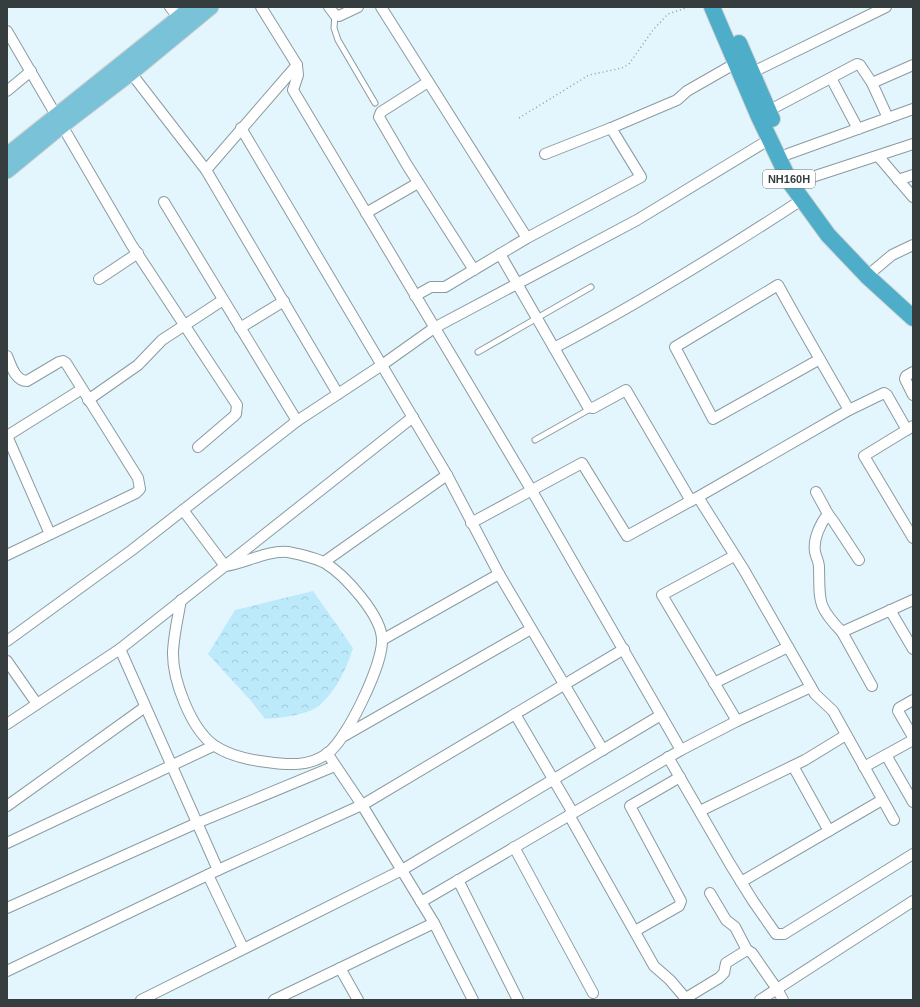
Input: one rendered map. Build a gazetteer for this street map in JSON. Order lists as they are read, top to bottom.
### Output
{
  "streets": {
    "highway": ["NH160H"]
  }
}
